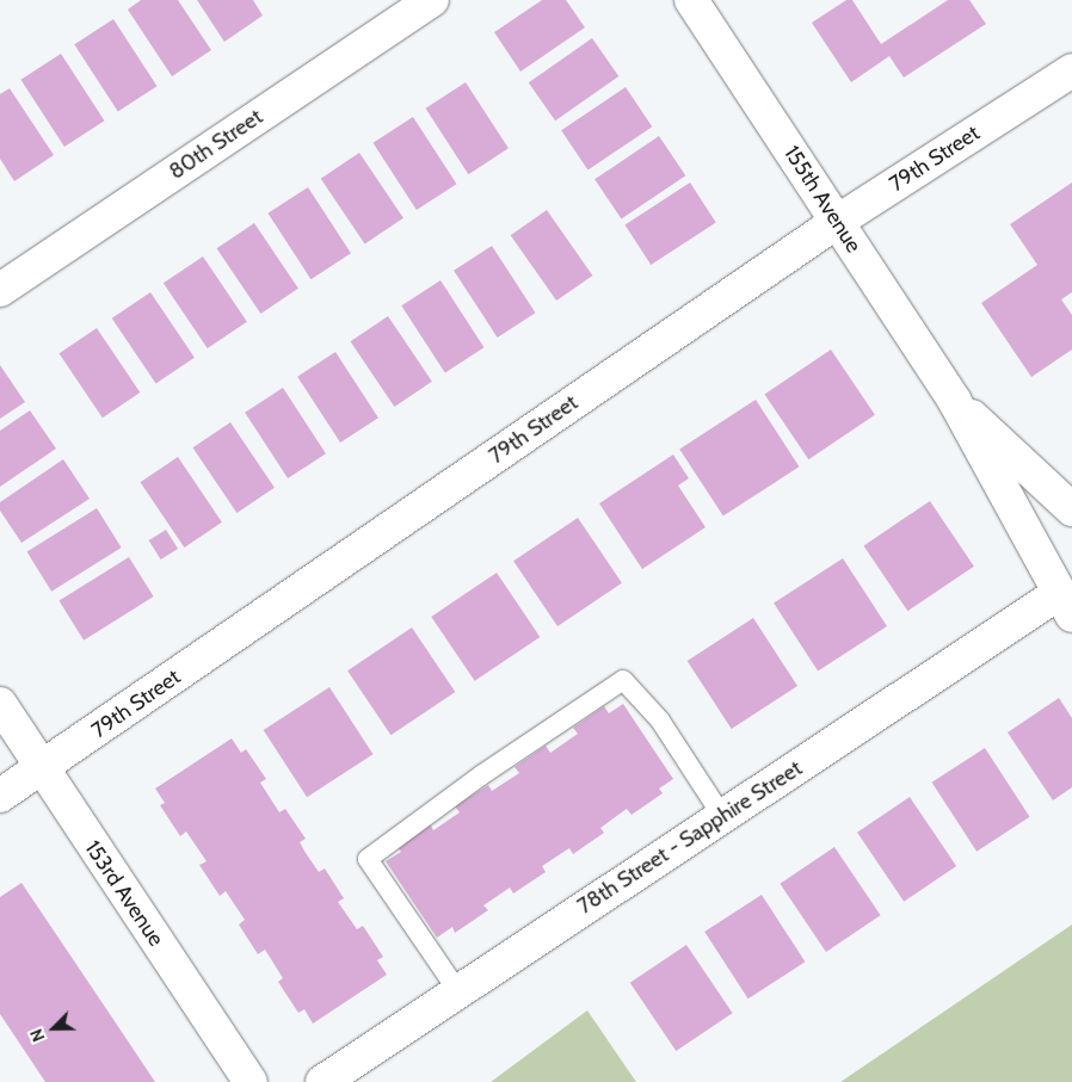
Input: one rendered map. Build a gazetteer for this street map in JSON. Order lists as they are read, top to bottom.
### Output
{
  "streets": {
    "street": [
      "80th Street",
      "79th Street",
      "155th Avenue",
      "78th Street - Sapphire Street",
      "153rd Avenue"
    ]
  },
  "crossings": [
    ["79th Street", "155th Avenue"],
    ["79th Street", "153rd Avenue"],
    ["155th Avenue", "78th Street - Sapphire Street"]
  ],
  "north": "bottom left"
}
